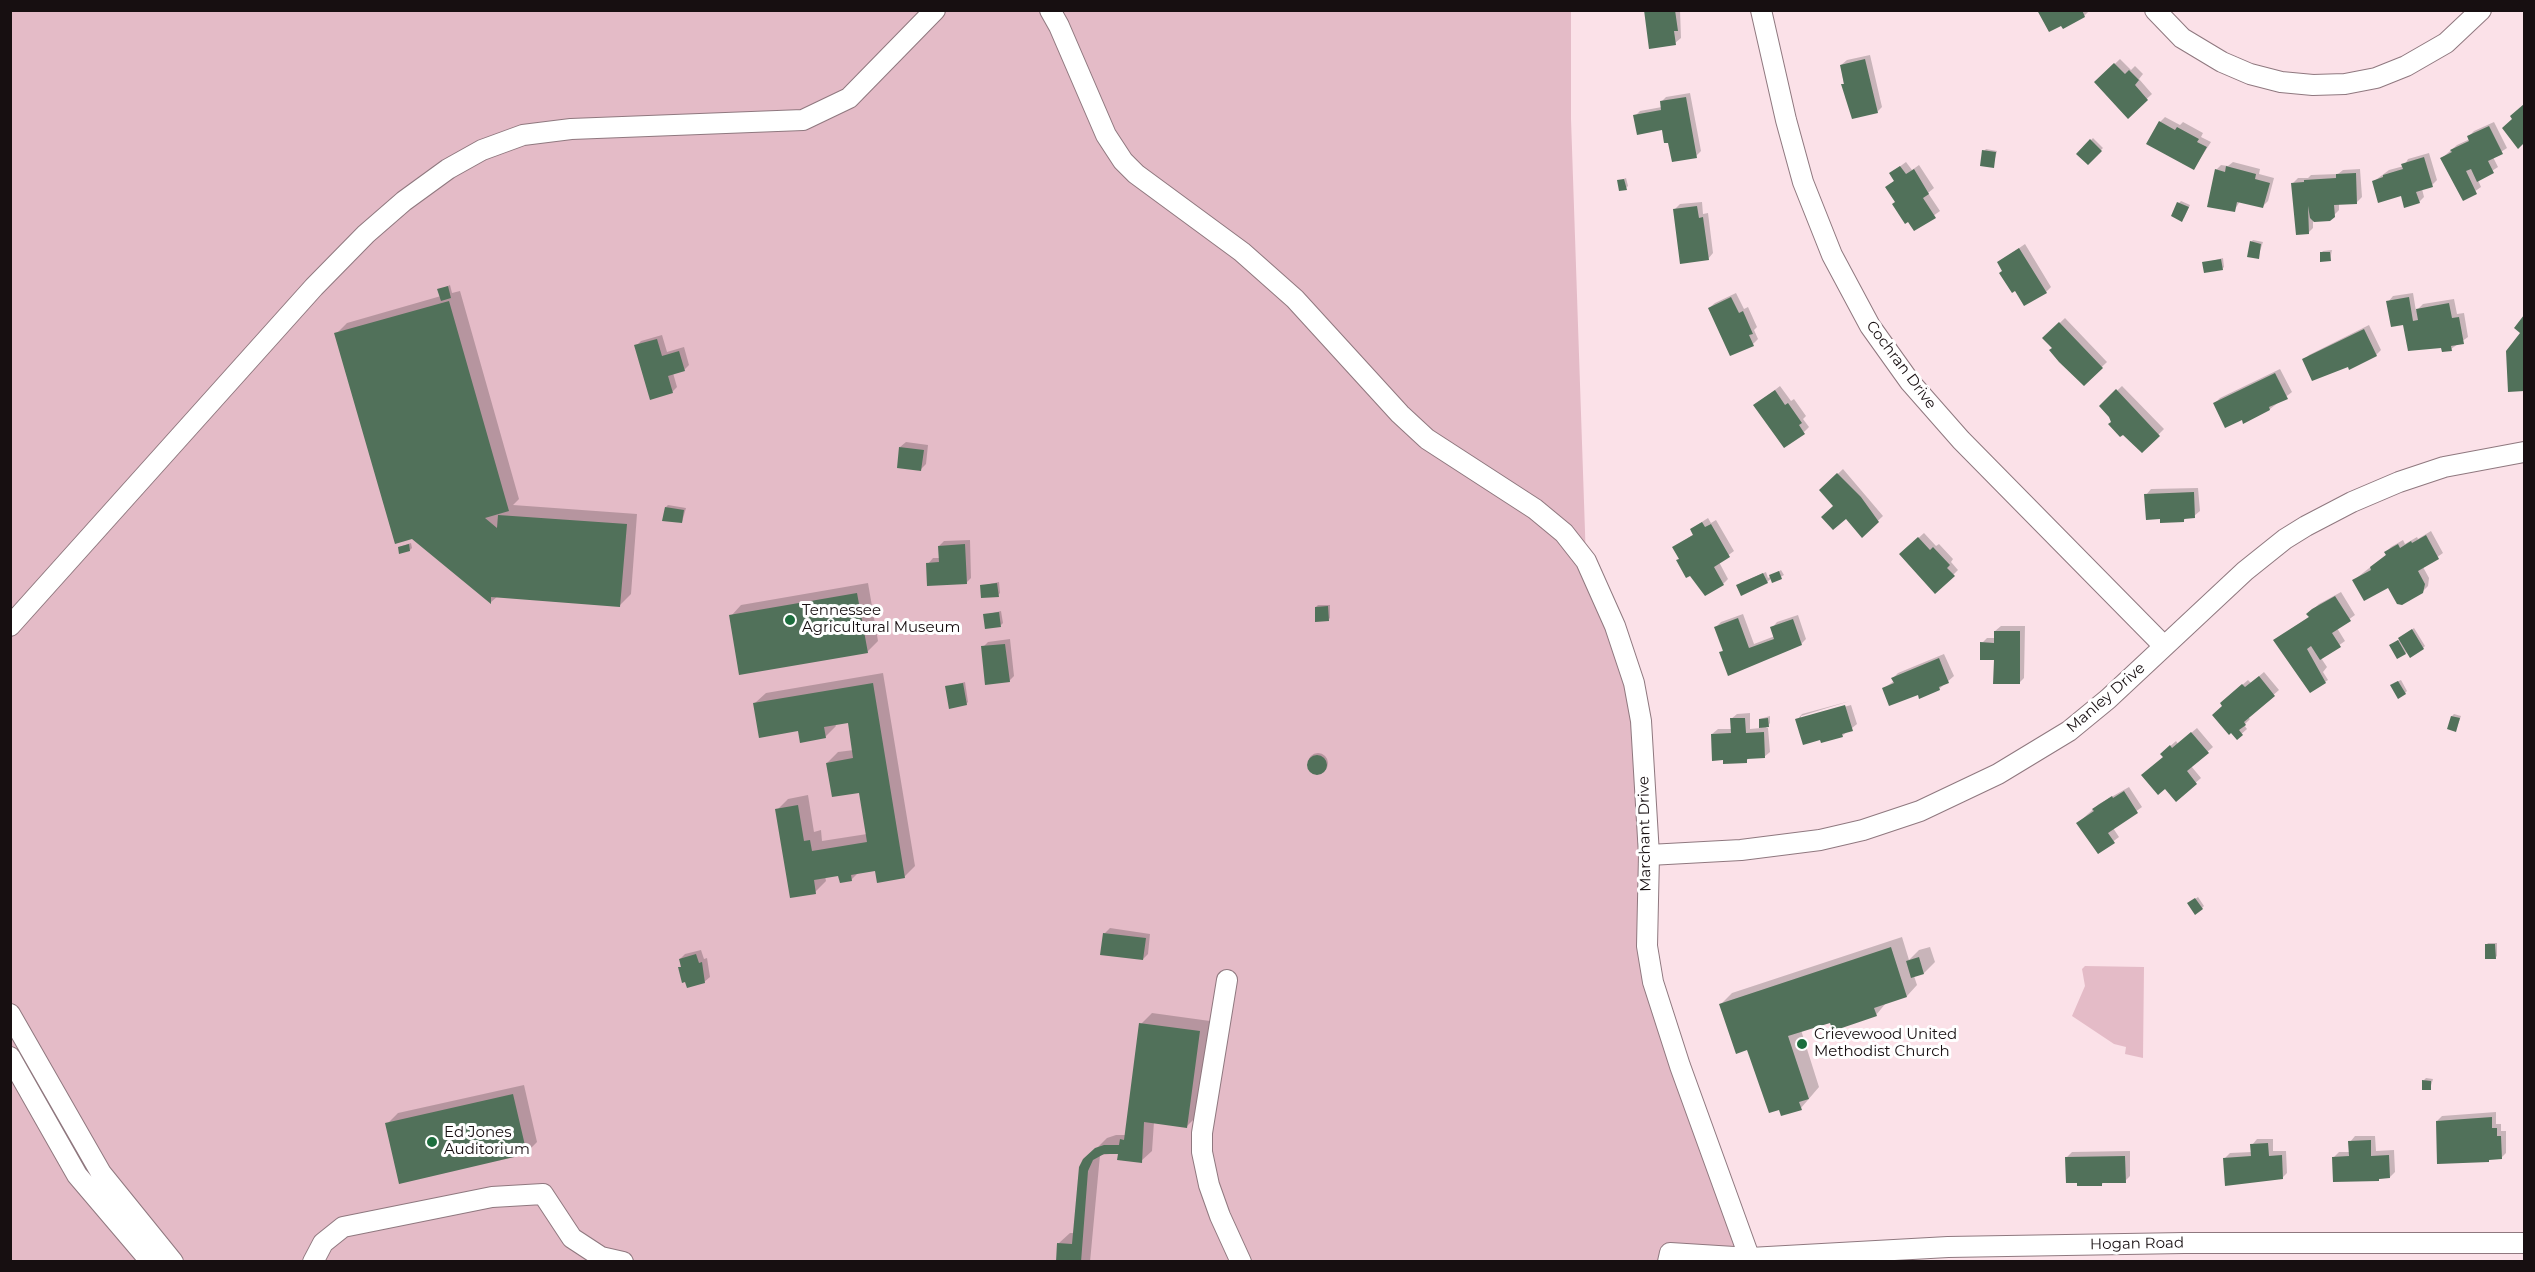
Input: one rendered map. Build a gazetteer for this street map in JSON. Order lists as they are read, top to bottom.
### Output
{
  "streets": {
    "street": [
      "Cochran Drive",
      "Manley Drive",
      "Marchant Drive",
      "Hogan Road"
    ]
  },
  "crossings": [
    ["Cochran Drive", "Manley Drive"],
    ["Manley Drive", "Marchant Drive"],
    ["Marchant Drive", "Hogan Road"]
  ],
  "places": ["Tennessee Agricultural Museum", "Crievewood United Methodist Church", "Ed Jones Auditorium"]
}
